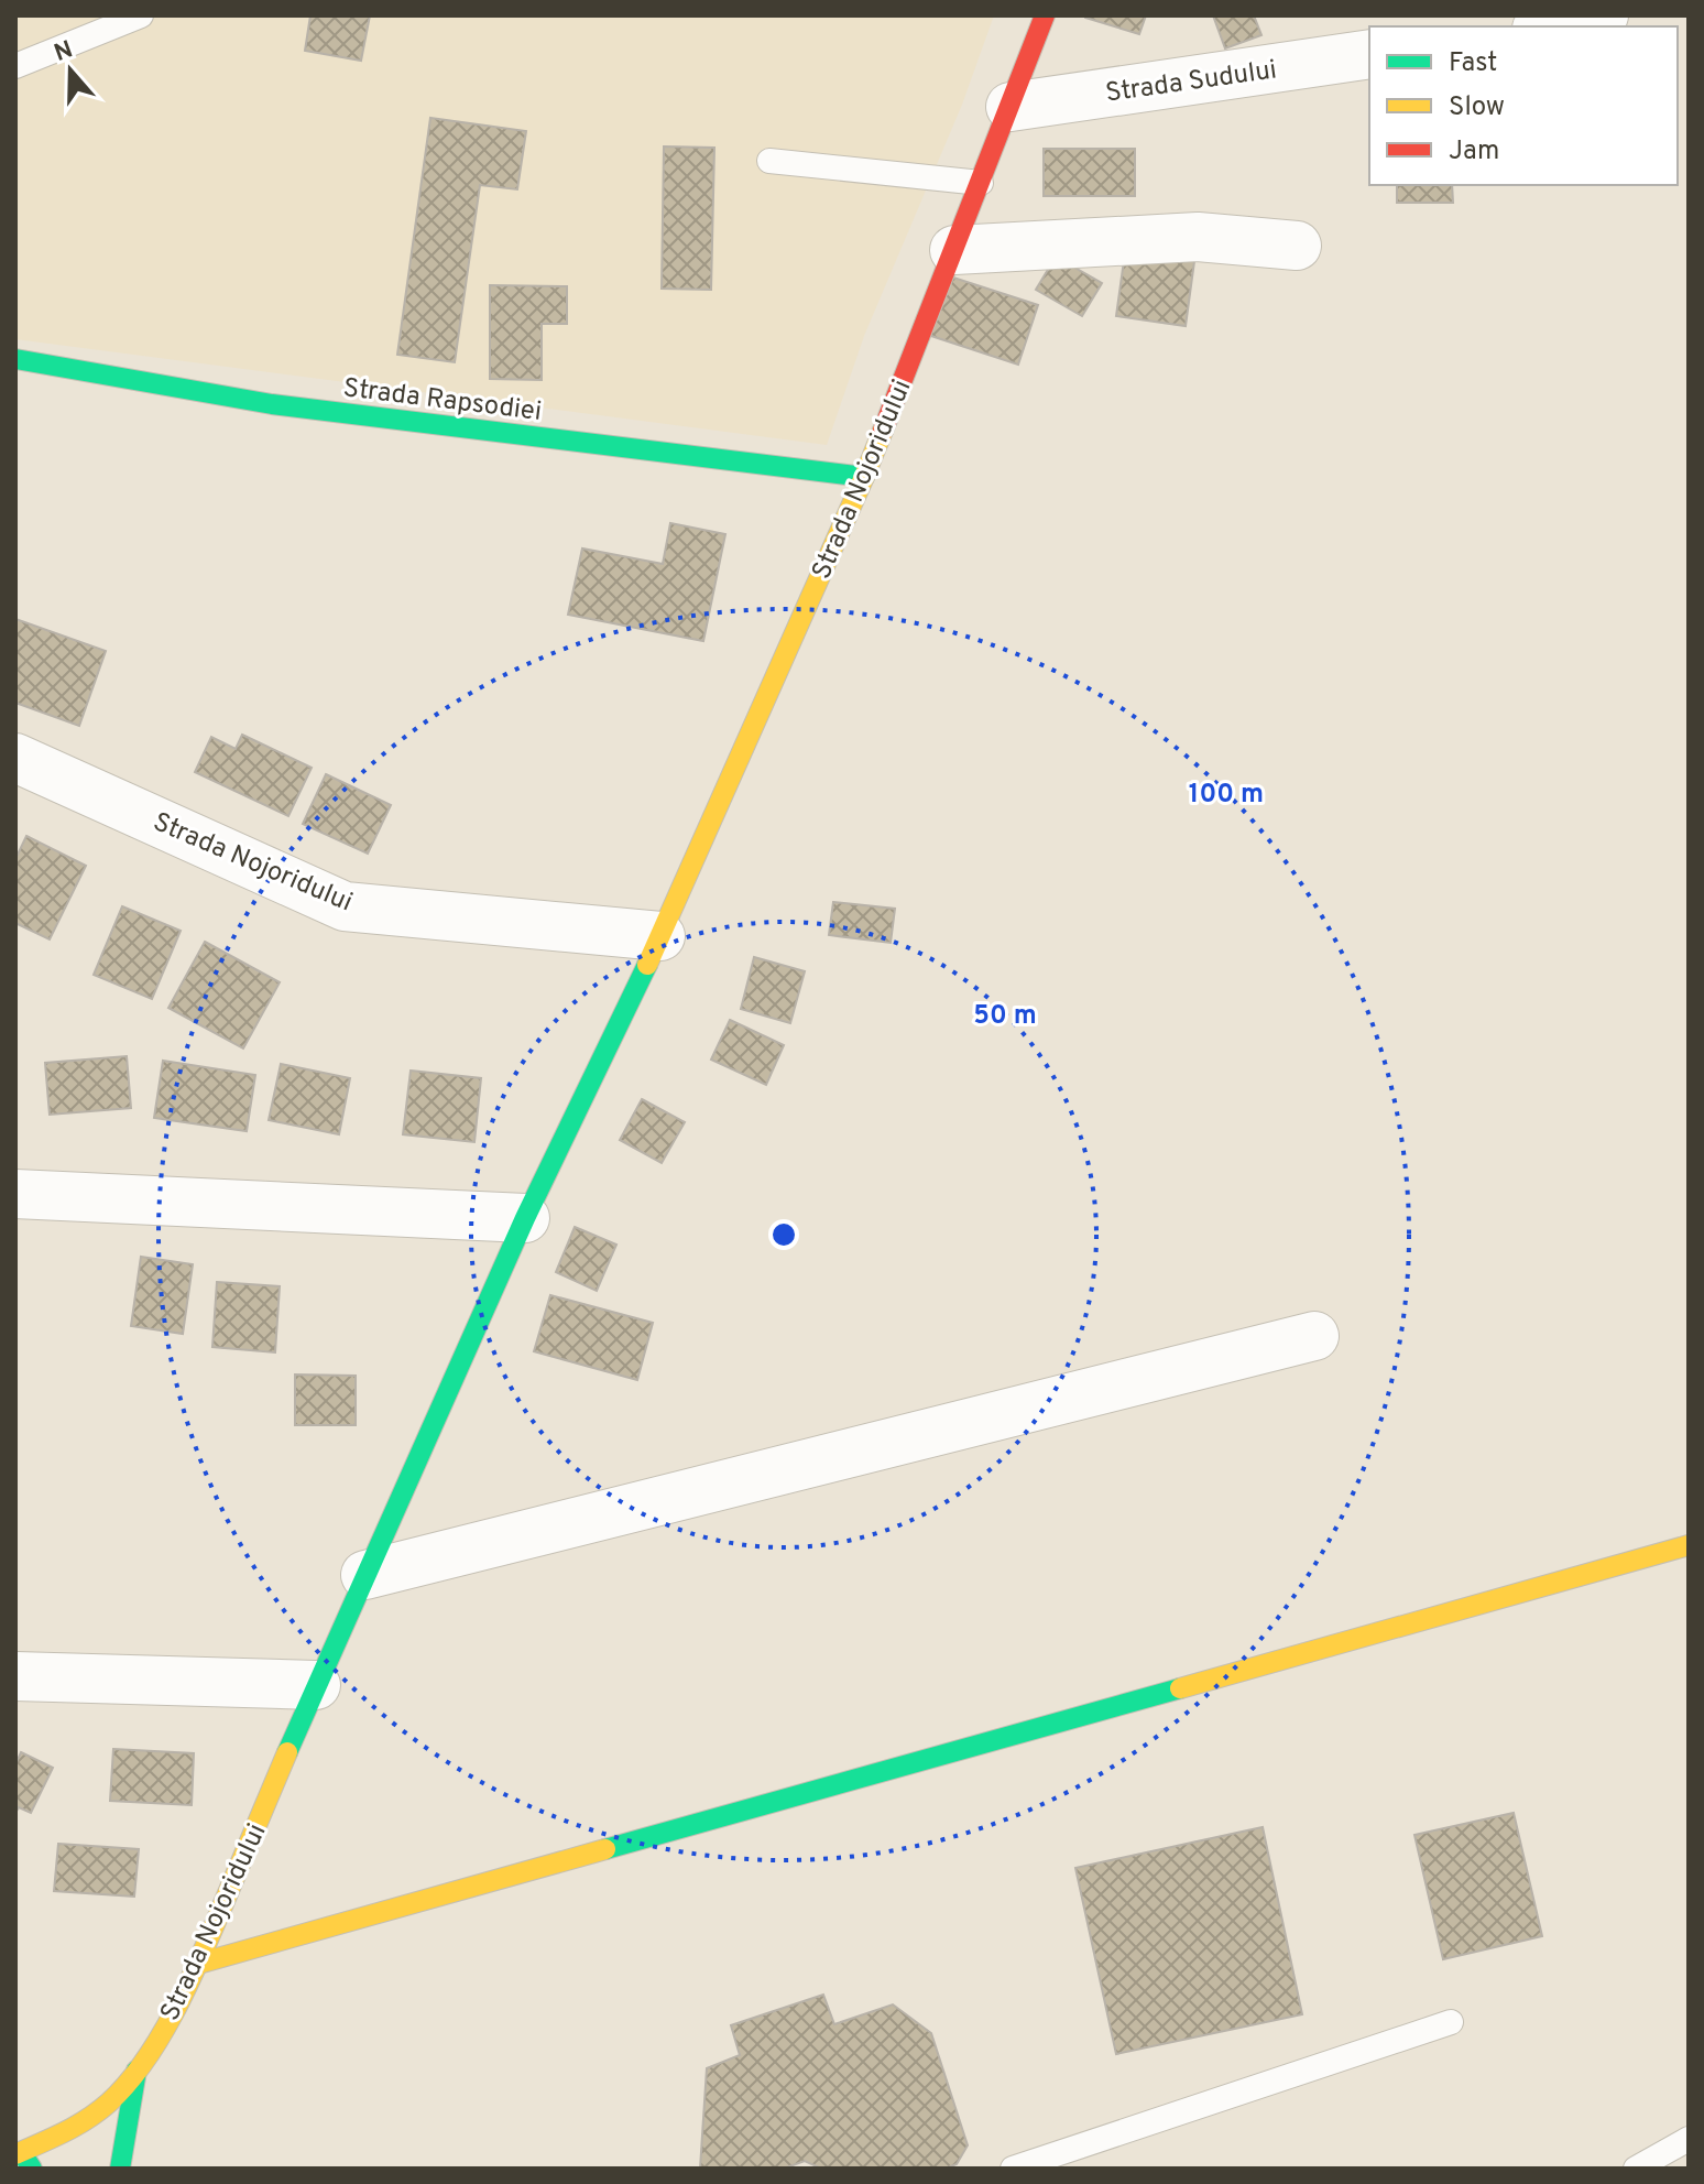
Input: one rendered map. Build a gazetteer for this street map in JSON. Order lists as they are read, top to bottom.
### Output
{
  "streets": {
    "main road": ["Strada Rapsodiei", "Strada Nojoridului"],
    "street": ["Strada Sudului"]
  },
  "crossings": [
    ["Strada Sudului", "Strada Nojoridului"],
    ["Strada Rapsodiei", "Strada Nojoridului"]
  ],
  "legend": ["Fast", "Slow", "Jam"],
  "north": "top",
  "rings": ["100 m", "50 m"]
}
